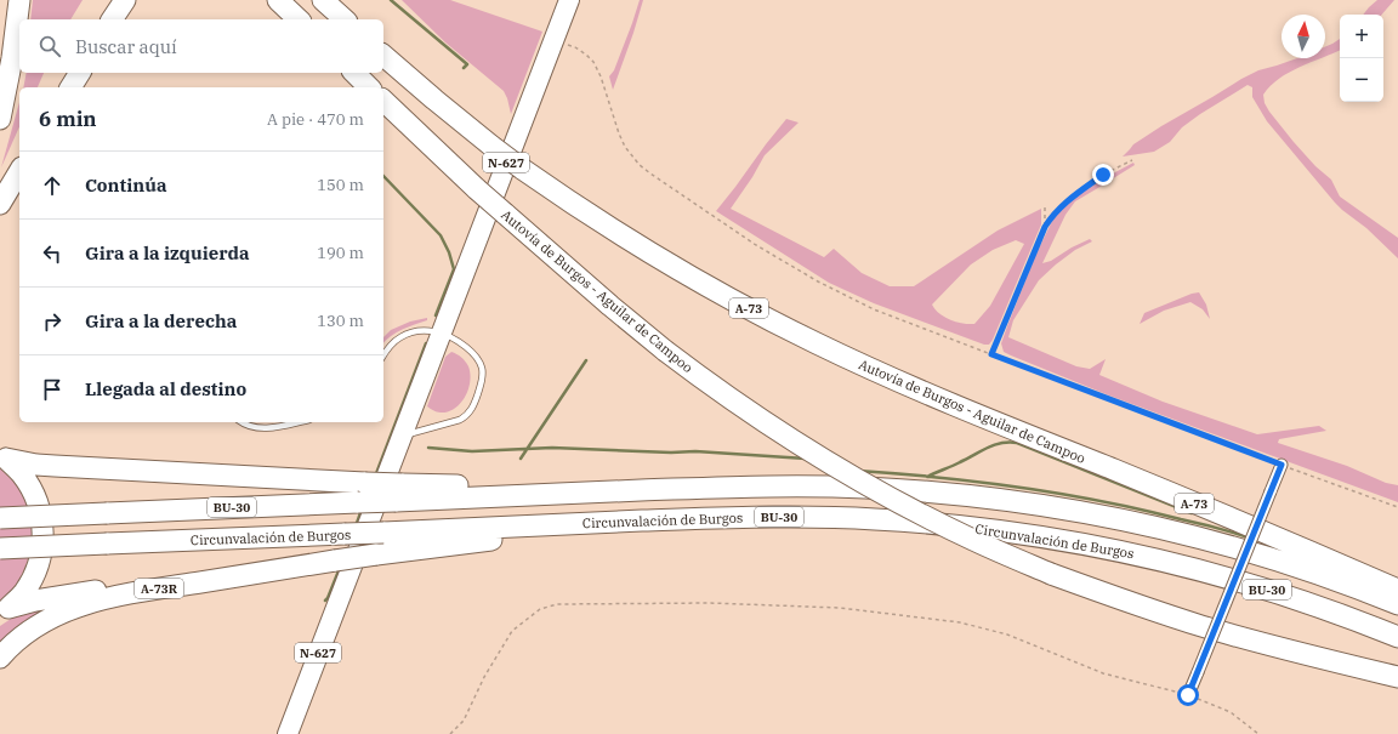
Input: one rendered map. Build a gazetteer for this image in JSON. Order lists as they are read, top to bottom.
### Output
{
  "streets": {
    "highway": [
      "N-627",
      "Autovía de Burgos - Aguilar de Campoo",
      "A-73",
      "BU-30",
      "Circunvalación de Burgos",
      "A-73R"
    ]
  },
  "crossings": [
    ["BU-30", "Circunvalación de Burgos"],
    ["BU-30", "A-73R"]
  ],
  "north": "top",
  "page": {
    "map_buttons": ["+", "−"],
    "search": "Buscar aquí",
    "heading": ["6 min", "A pie · 470 m"],
    "list": [
      ["Continúa", "150 m"],
      ["Gira a la izquierda", "190 m"],
      ["Gira a la derecha", "130 m"],
      "Llegada al destino"
    ]
  }
}
